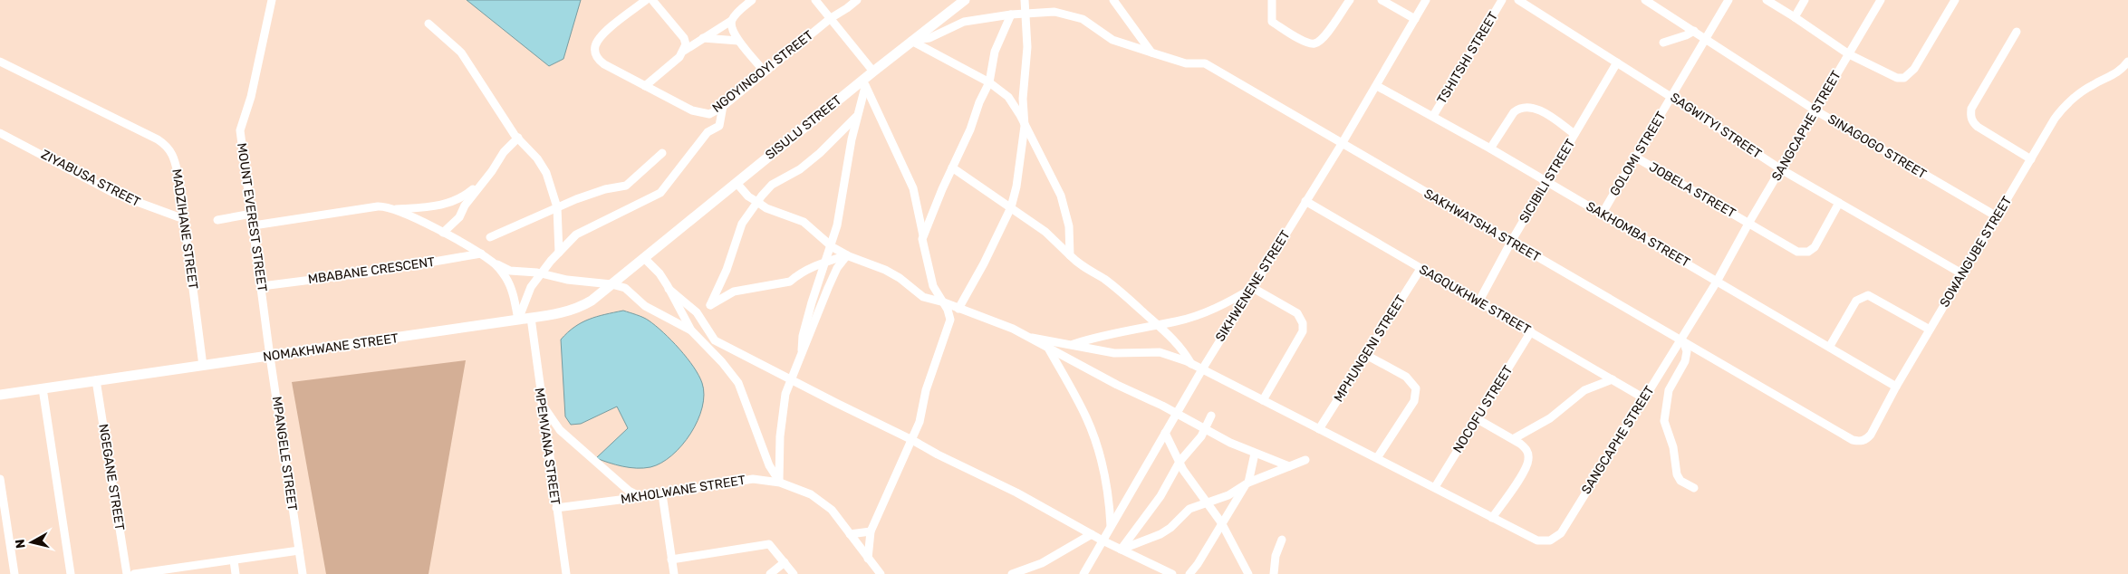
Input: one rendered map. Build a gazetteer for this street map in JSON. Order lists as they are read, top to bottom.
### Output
{
  "streets": {
    "street": [
      "TSHITSHI STREET",
      "NGOYINGOYI STREET",
      "SAGWITYI STREET",
      "SANGCAPHE STREET",
      "SISULU STREET",
      "SINAGOGO STREET",
      "GOLOMI STREET",
      "ZIYABUSA STREET",
      "SICIBILI STREET",
      "JOBELA STREET",
      "MOUNT EVEREST STREET",
      "SAKHWATSHA STREET",
      "MADZIHANE STREET",
      "SAKHOMBA STREET",
      "SOWANGUBE STREET",
      "MBABANE CRESCENT",
      "SIKHWENENE STREET",
      "SAGQUKHWE STREET",
      "NOMAKHWANE STREET",
      "MPHUNGENI STREET",
      "NOCOFU STREET",
      "MPEMVANA STREET",
      "MPANGELE STREET",
      "NGEGANE STREET",
      "MKHOLWANE STREET"
    ]
  },
  "crossings": [
    ["TSHITSHI STREET", "SAKHOMBA STREET"],
    ["SAGWITYI STREET", "SANGCAPHE STREET"],
    ["SAGWITYI STREET", "GOLOMI STREET"],
    ["SAGWITYI STREET", "SICIBILI STREET"],
    ["SAGWITYI STREET", "JOBELA STREET"],
    ["SAGWITYI STREET", "SOWANGUBE STREET"],
    ["SANGCAPHE STREET", "SINAGOGO STREET"],
    ["SANGCAPHE STREET", "JOBELA STREET"],
    ["SANGCAPHE STREET", "SAKHWATSHA STREET"],
    ["SANGCAPHE STREET", "SAKHOMBA STREET"],
    ["SANGCAPHE STREET", "SIKHWENENE STREET"],
    ["SANGCAPHE STREET", "SAGQUKHWE STREET"],
    ["SANGCAPHE STREET", "MPHUNGENI STREET"],
    ["SANGCAPHE STREET", "NOCOFU STREET"],
    ["SISULU STREET", "SAKHWATSHA STREET"],
    ["SISULU STREET", "NOMAKHWANE STREET"],
    ["SINAGOGO STREET", "GOLOMI STREET"],
    ["SINAGOGO STREET", "SOWANGUBE STREET"],
    ["GOLOMI STREET", "JOBELA STREET"],
    ["GOLOMI STREET", "SAKHOMBA STREET"],
    ["ZIYABUSA STREET", "MADZIHANE STREET"],
    ["SICIBILI STREET", "SAKHWATSHA STREET"],
    ["SICIBILI STREET", "SAKHOMBA STREET"],
    ["SICIBILI STREET", "SAGQUKHWE STREET"],
    ["MOUNT EVEREST STREET", "MBABANE CRESCENT"],
    ["MOUNT EVEREST STREET", "NOMAKHWANE STREET"],
    ["MOUNT EVEREST STREET", "MPANGELE STREET"],
    ["SAKHWATSHA STREET", "SOWANGUBE STREET"],
    ["SAKHWATSHA STREET", "SIKHWENENE STREET"],
    ["MADZIHANE STREET", "NOMAKHWANE STREET"],
    ["SAKHOMBA STREET", "SOWANGUBE STREET"],
    ["SAKHOMBA STREET", "SIKHWENENE STREET"],
    ["SIKHWENENE STREET", "SAGQUKHWE STREET"],
    ["SAGQUKHWE STREET", "MPHUNGENI STREET"],
    ["SAGQUKHWE STREET", "NOCOFU STREET"],
    ["NOMAKHWANE STREET", "MPEMVANA STREET"],
    ["NOMAKHWANE STREET", "MPANGELE STREET"],
    ["NOMAKHWANE STREET", "NGEGANE STREET"],
    ["MPEMVANA STREET", "MKHOLWANE STREET"]
  ],
  "north": "left"
}
